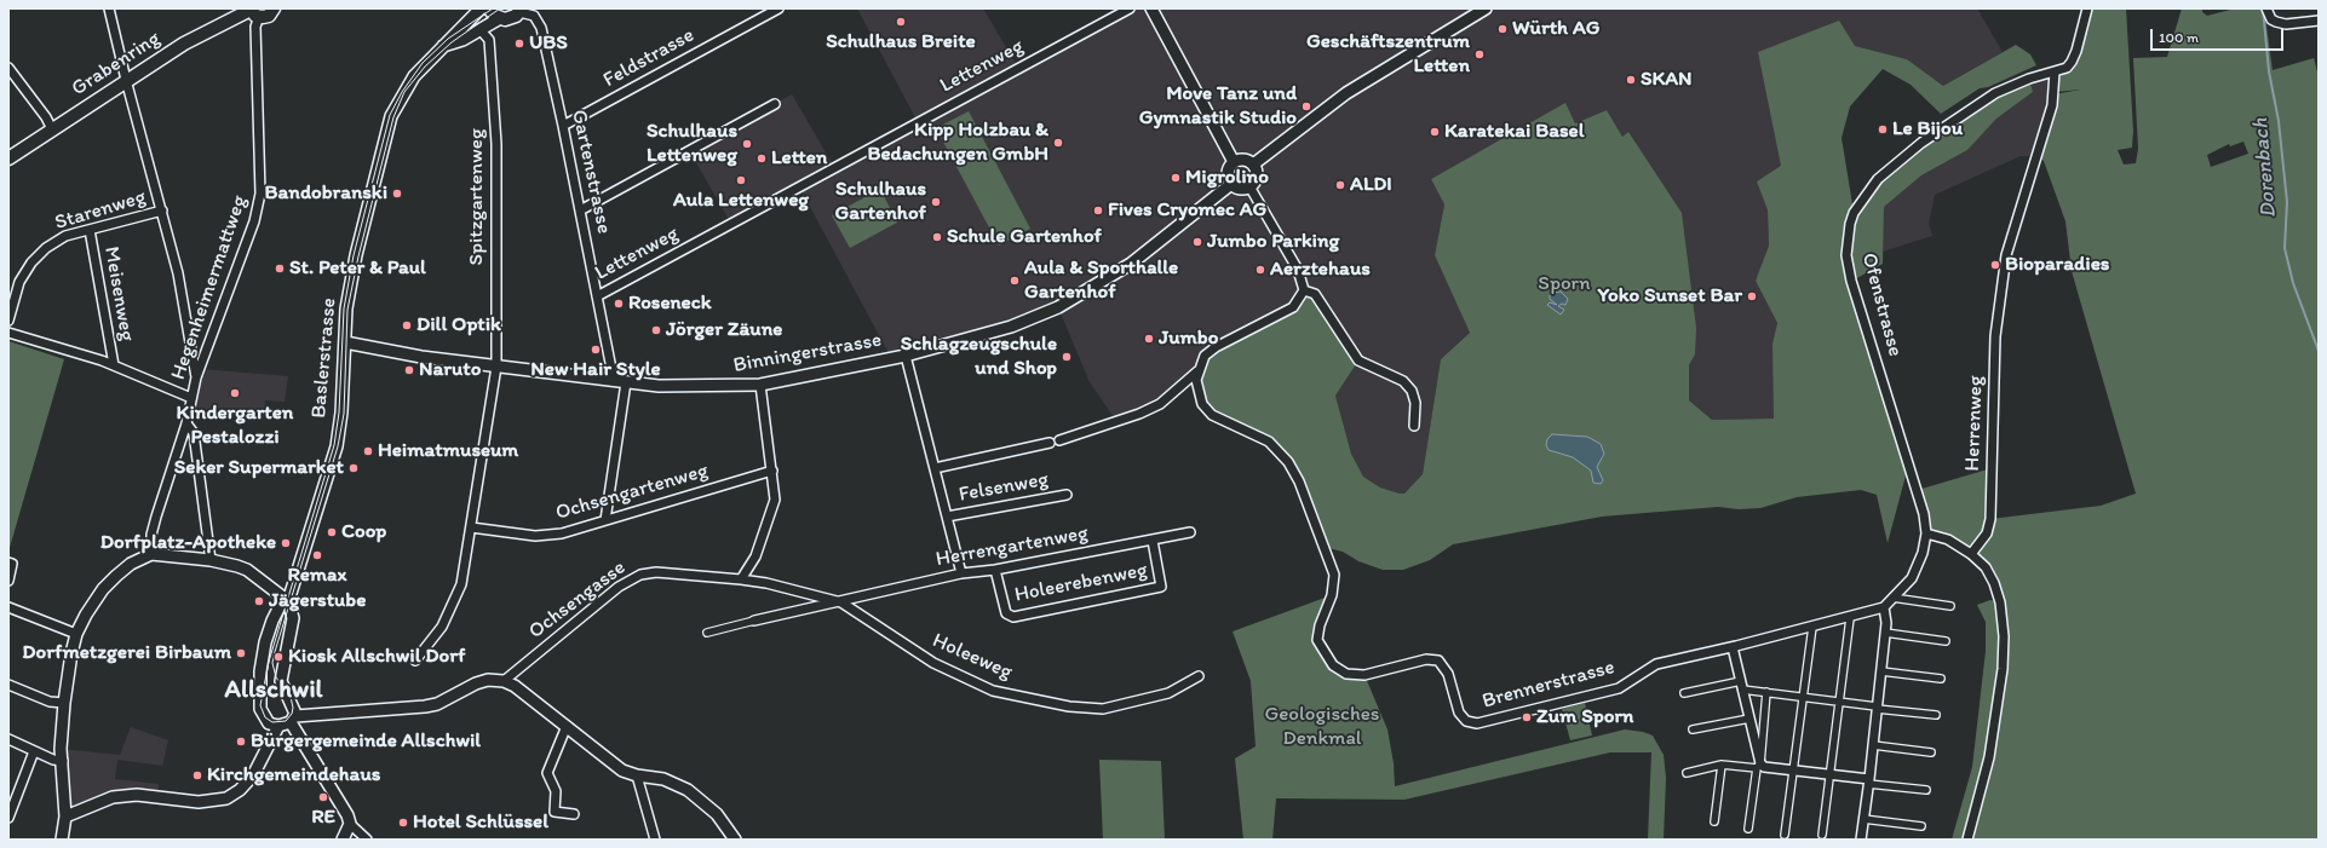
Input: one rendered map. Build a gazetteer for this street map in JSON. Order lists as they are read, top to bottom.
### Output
{
  "streets": {
    "main road": ["Grabenring"],
    "street": [
      "Feldstrasse",
      "Lettenweg",
      "Gartenstrasse",
      "Spitzgartenweg",
      "Starenweg",
      "Hegenheimermattweg",
      "Meisenweg",
      "Ofenstrasse",
      "Binningerstrasse",
      "Baslerstrasse",
      "Herrenweg",
      "Felsenweg",
      "Ochsengartenweg",
      "Herrengartenweg",
      "Holeerebenweg",
      "Ochsengasse",
      "Holeeweg",
      "Brennerstrasse"
    ]
  },
  "crossings": [
    ["Feldstrasse", "Gartenstrasse"],
    ["Grabenring", "Hegenheimermattweg"],
    ["Lettenweg", "Gartenstrasse"],
    ["Gartenstrasse", "Binningerstrasse"],
    ["Spitzgartenweg", "Binningerstrasse"],
    ["Spitzgartenweg", "Baslerstrasse"],
    ["Spitzgartenweg", "Ochsengartenweg"],
    ["Starenweg", "Meisenweg"],
    ["Ofenstrasse", "Herrenweg"],
    ["Binningerstrasse", "Baslerstrasse"],
    ["Binningerstrasse", "Felsenweg"],
    ["Felsenweg", "Herrengartenweg"],
    ["Herrengartenweg", "Holeerebenweg"],
    ["Herrengartenweg", "Holeeweg"],
    ["Ochsengasse", "Holeeweg"]
  ],
  "districts": ["Allschwil"],
  "water": ["Dorenbach"],
  "parks": ["Sporn", "Geologisches Denkmal"],
  "places": [
    "Schulhaus Breite",
    "Würth AG",
    "UBS",
    "Geschäftszentrum Letten",
    "SKAN",
    "Move Tanz und Gymnastik Studio",
    "Le Bijou",
    "Karatekai Basel",
    "Kipp Holzbau & Bedachungen GmbH",
    "Schulhaus Lettenweg",
    "Letten",
    "Migrolino",
    "Aula Lettenweg",
    "ALDI",
    "Bandobranski",
    "Schulhaus Gartenhof",
    "Fives Cryomec AG",
    "Schule Gartenhof",
    "Jumbo Parking",
    "Bioparadies",
    "St. Peter & Paul",
    "Aerztehaus",
    "Aula & Sporthalle Gartenhof",
    "Yoko Sunset Bar",
    "Roseneck",
    "Dill Optik",
    "Jörger Zäune",
    "Jumbo",
    "New Hair Style",
    "Schlagzeugschule und Shop",
    "Naruto",
    "Kindergarten Pestalozzi",
    "Heimatmuseum",
    "Seker Supermarket",
    "Coop",
    "Dorfplatz-Apotheke",
    "Remax",
    "Jägerstube",
    "Dorfmetzgerei Birbaum",
    "Kiosk Allschwil Dorf",
    "Zum Sporn",
    "Bürgergemeinde Allschwil",
    "Kirchgemeindehaus",
    "RE",
    "Hotel Schlüssel"
  ],
  "scale_bar": "100 m"
}
